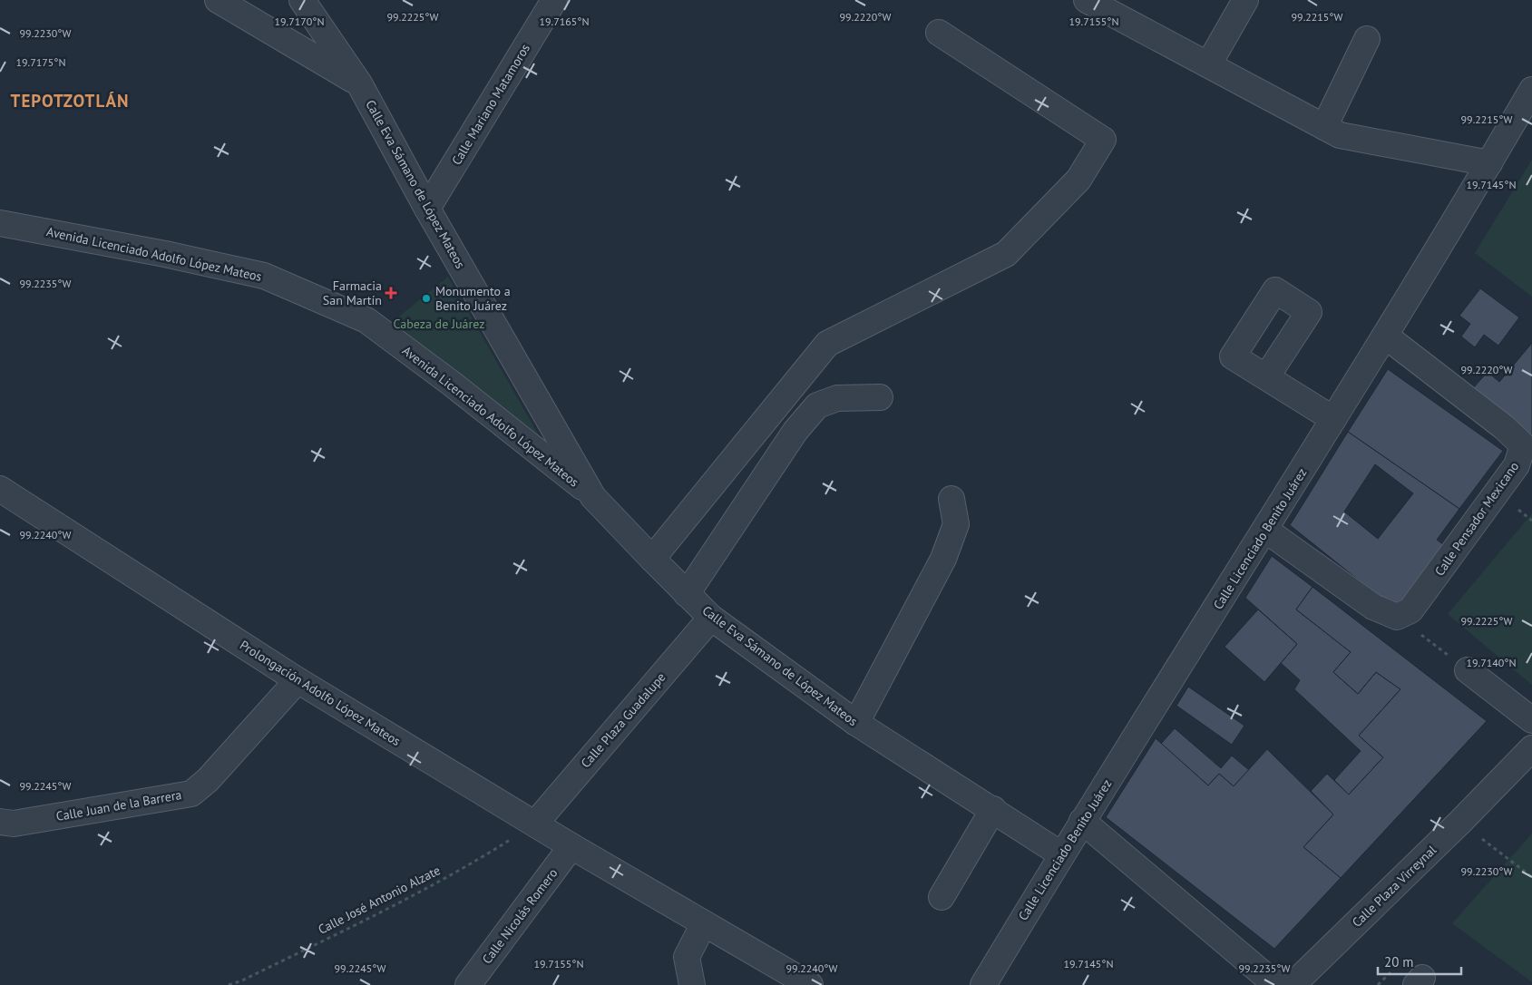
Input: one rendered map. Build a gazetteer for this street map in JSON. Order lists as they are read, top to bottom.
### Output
{
  "streets": {
    "street": [
      "Calle Mariano Matamoros",
      "Calle Eva Sámano de López Mateos",
      "Avenida Licenciado Adolfo López Mateos",
      "Calle Pensador Mexicano",
      "Calle Licenciado Benito Juárez",
      "Prolongación Adolfo López Mateos",
      "Calle Plaza Guadalupe",
      "Calle Juan de la Barrera",
      "Calle Plaza Virreynal",
      "Calle Nicolás Romero"
    ],
    "path": ["Calle José Antonio Alzate"]
  },
  "crossings": [
    ["Calle Mariano Matamoros", "Calle Eva Sámano de López Mateos"],
    ["Calle Eva Sámano de López Mateos", "Avenida Licenciado Adolfo López Mateos"],
    ["Calle Eva Sámano de López Mateos", "Calle Licenciado Benito Juárez"],
    ["Calle Eva Sámano de López Mateos", "Calle Plaza Guadalupe"],
    ["Calle Pensador Mexicano", "Calle Licenciado Benito Juárez"],
    ["Prolongación Adolfo López Mateos", "Calle Plaza Guadalupe"],
    ["Prolongación Adolfo López Mateos", "Calle Juan de la Barrera"],
    ["Prolongación Adolfo López Mateos", "Calle José Antonio Alzate"],
    ["Prolongación Adolfo López Mateos", "Calle Nicolás Romero"],
    ["Calle Plaza Guadalupe", "Calle José Antonio Alzate"]
  ],
  "districts": ["TEPOTZOTLÁN"],
  "parks": ["Cabeza de Juárez"],
  "places": {
    "health": ["Farmacia San Martín"],
    "other": ["Monumento a Benito Juárez"]
  },
  "scale_bar": "20 m",
  "coordinates": [
    "99.2225°W",
    "99.2220°W",
    "99.2215°W",
    "19.7170°N",
    "19.7165°N",
    "19.7155°N",
    "99.2230°W",
    "19.7175°N",
    "19.7145°N",
    "99.2235°W",
    "99.2240°W",
    "19.7140°N",
    "99.2245°W"
  ]
}
